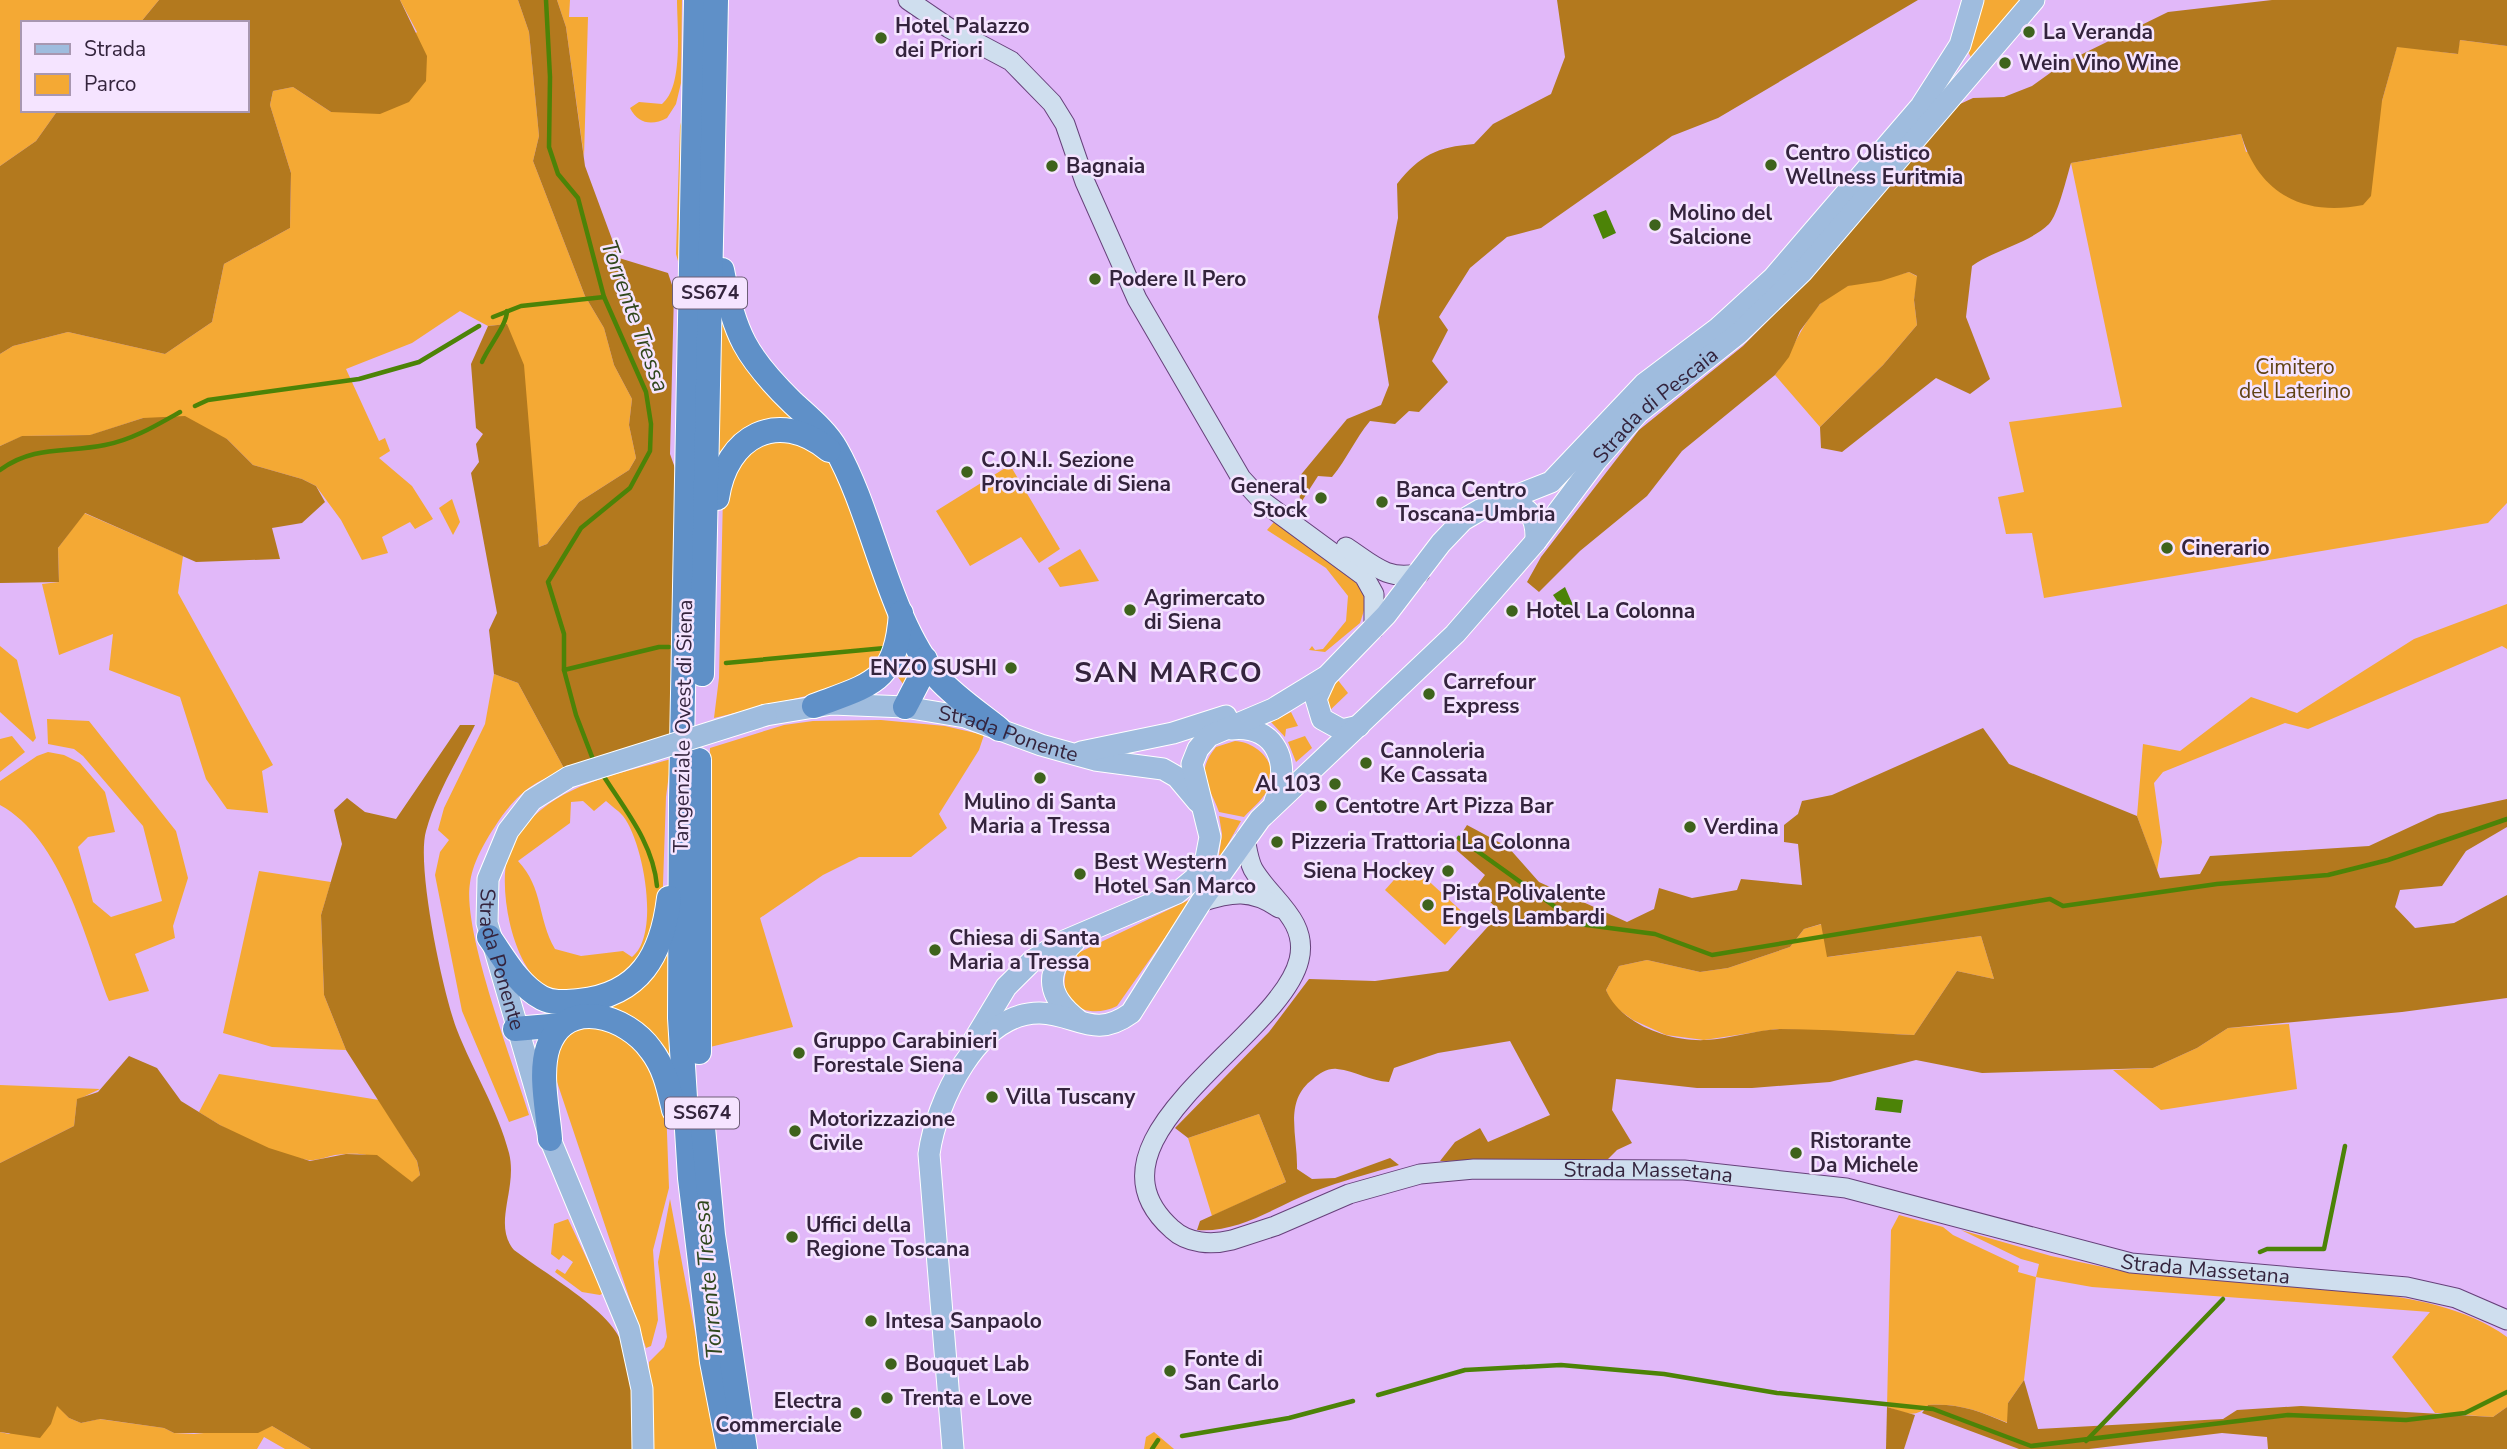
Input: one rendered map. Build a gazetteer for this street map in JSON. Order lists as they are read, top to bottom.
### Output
{
  "streets": {
    "highway": ["SS674", "Tangenziale Ovest di Siena"],
    "main road": ["Strada di Pescaia", "Strada Ponente"],
    "street": ["Strada Massetana"]
  },
  "crossings": [
    ["Strada di Pescaia", "Strada Ponente"],
    ["Strada di Pescaia", "Strada Massetana"]
  ],
  "districts": ["SAN MARCO"],
  "water": ["Torrente Tressa"],
  "parks": ["Cimitero del Laterino"],
  "places": [
    "La Veranda",
    "Hotel Palazzo dei Priori",
    "Wein Vino Wine",
    "Centro Olistico Wellness Euritmia",
    "Bagnaia",
    "Molino del Salcione",
    "Podere Il Pero",
    "C.O.N.I. Sezione Provinciale di Siena",
    "General Stock",
    "Banca Centro Toscana-Umbria",
    "Cinerario",
    "Agrimercato di Siena",
    "Hotel La Colonna",
    "ENZO SUSHI",
    "Carrefour Express",
    "Cannoleria Ke Cassata",
    "Mulino di Santa Maria a Tressa",
    "Al 103",
    "Centotre Art Pizza Bar",
    "Verdina",
    "Pizzeria Trattoria La Colonna",
    "Siena Hockey",
    "Best Western Hotel San Marco",
    "Pista Polivalente Engels Lambardi",
    "Chiesa di Santa Maria a Tressa",
    "Gruppo Carabinieri Forestale Siena",
    "Villa Tuscany",
    "Motorizzazione Civile",
    "Ristorante Da Michele",
    "Uffici della Regione Toscana",
    "Intesa Sanpaolo",
    "Bouquet Lab",
    "Fonte di San Carlo",
    "Trenta e Love",
    "Electra Commerciale"
  ],
  "legend": ["Strada", "Parco"]
}
